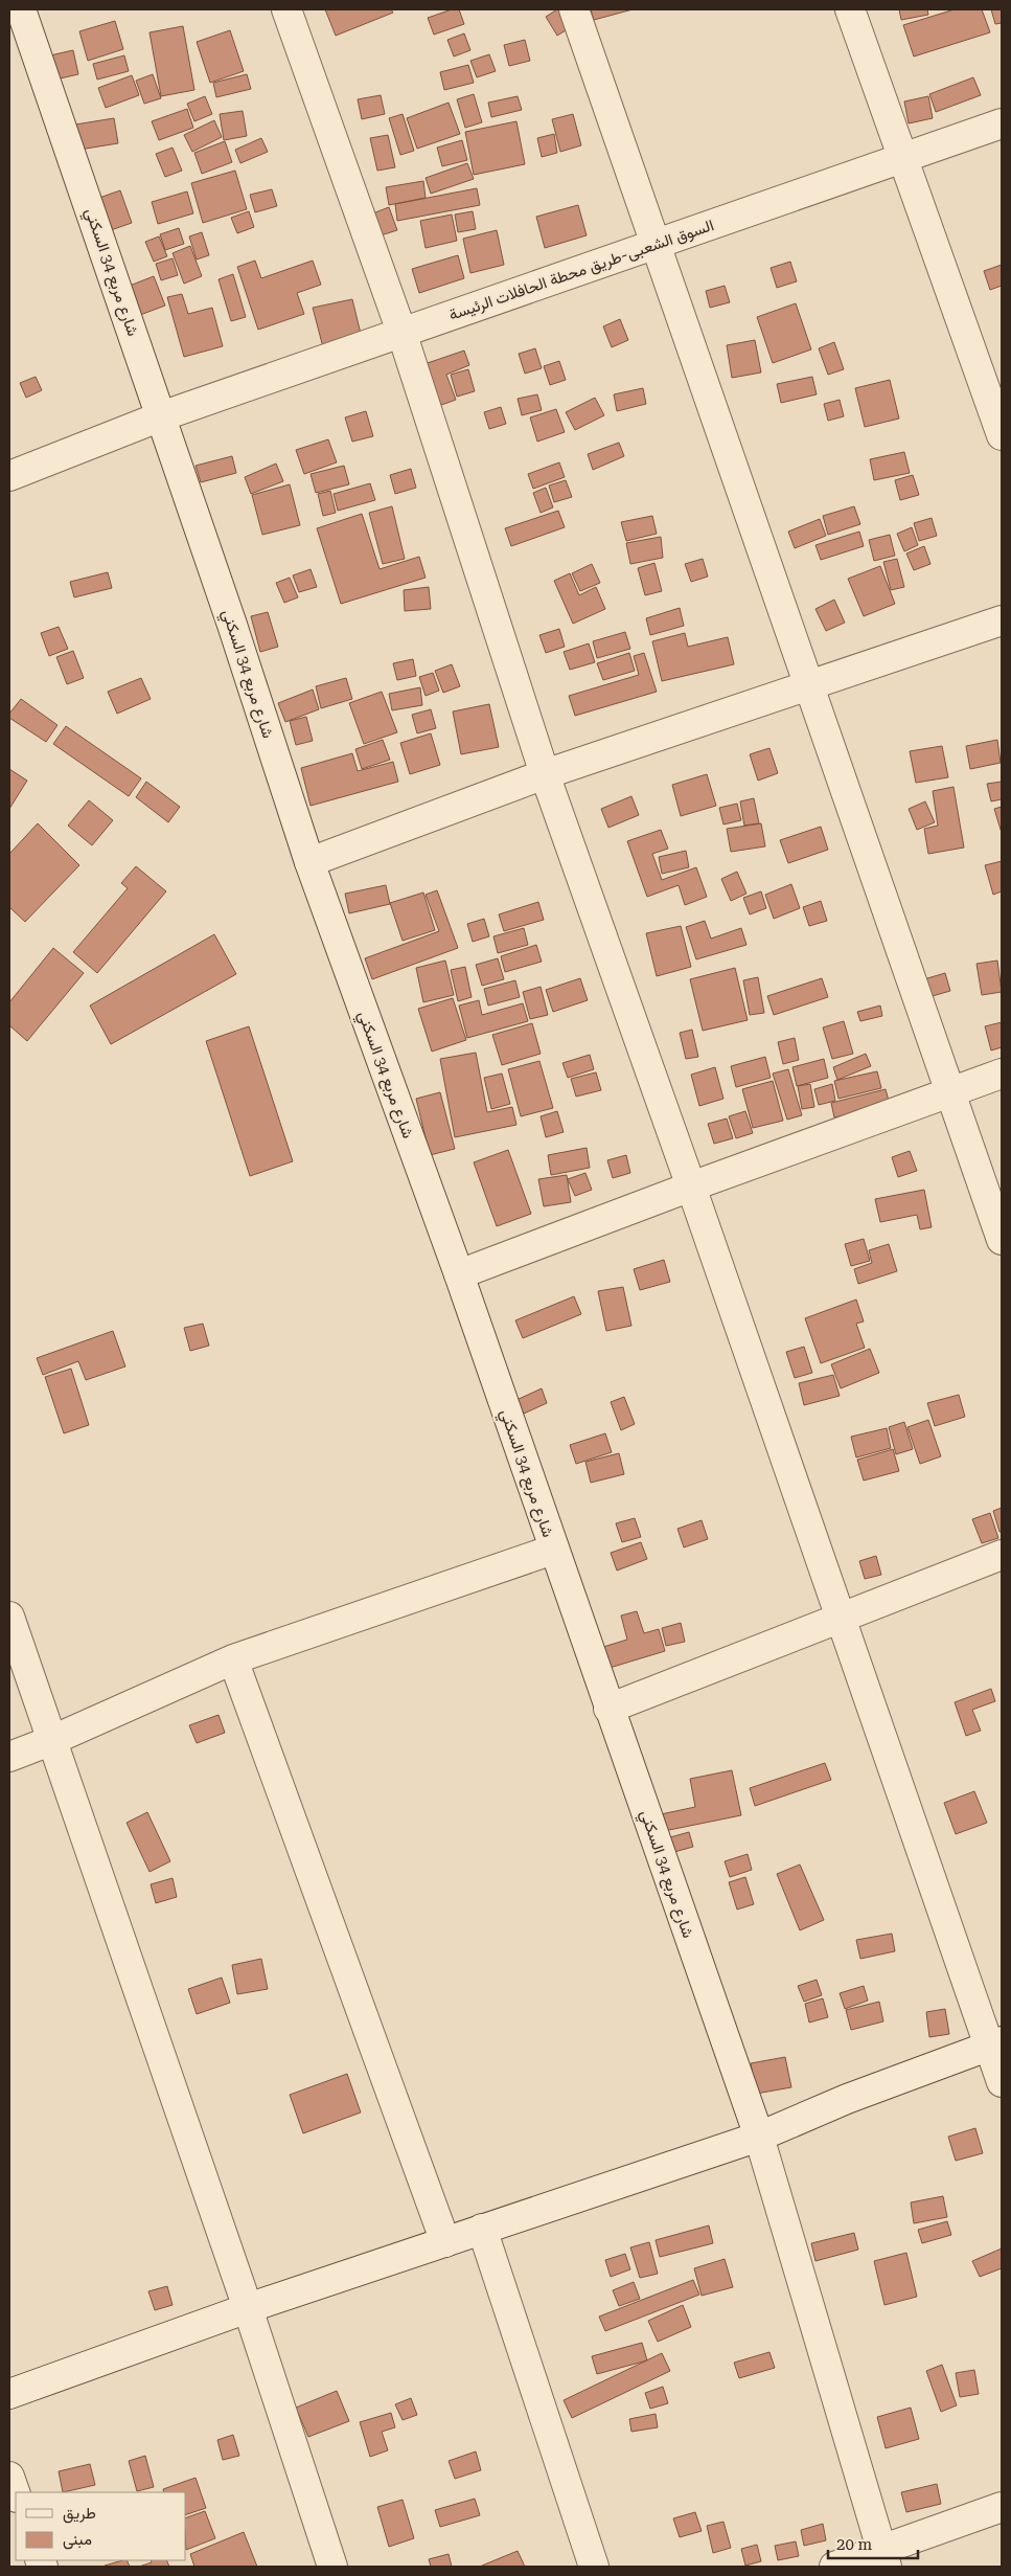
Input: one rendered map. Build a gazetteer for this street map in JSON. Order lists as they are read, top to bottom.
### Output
{
  "streets": {
    "street": ["السوق الشعبى-طريق محطة الحافلات الرئيسة", "شارع مربع 34 السكني"]
  },
  "crossings": [
    ["السوق الشعبى-طريق محطة الحافلات الرئيسة", "شارع مربع 34 السكني"]
  ],
  "legend": ["طريق", "مبنى"],
  "scale_bar": "20 m"
}
